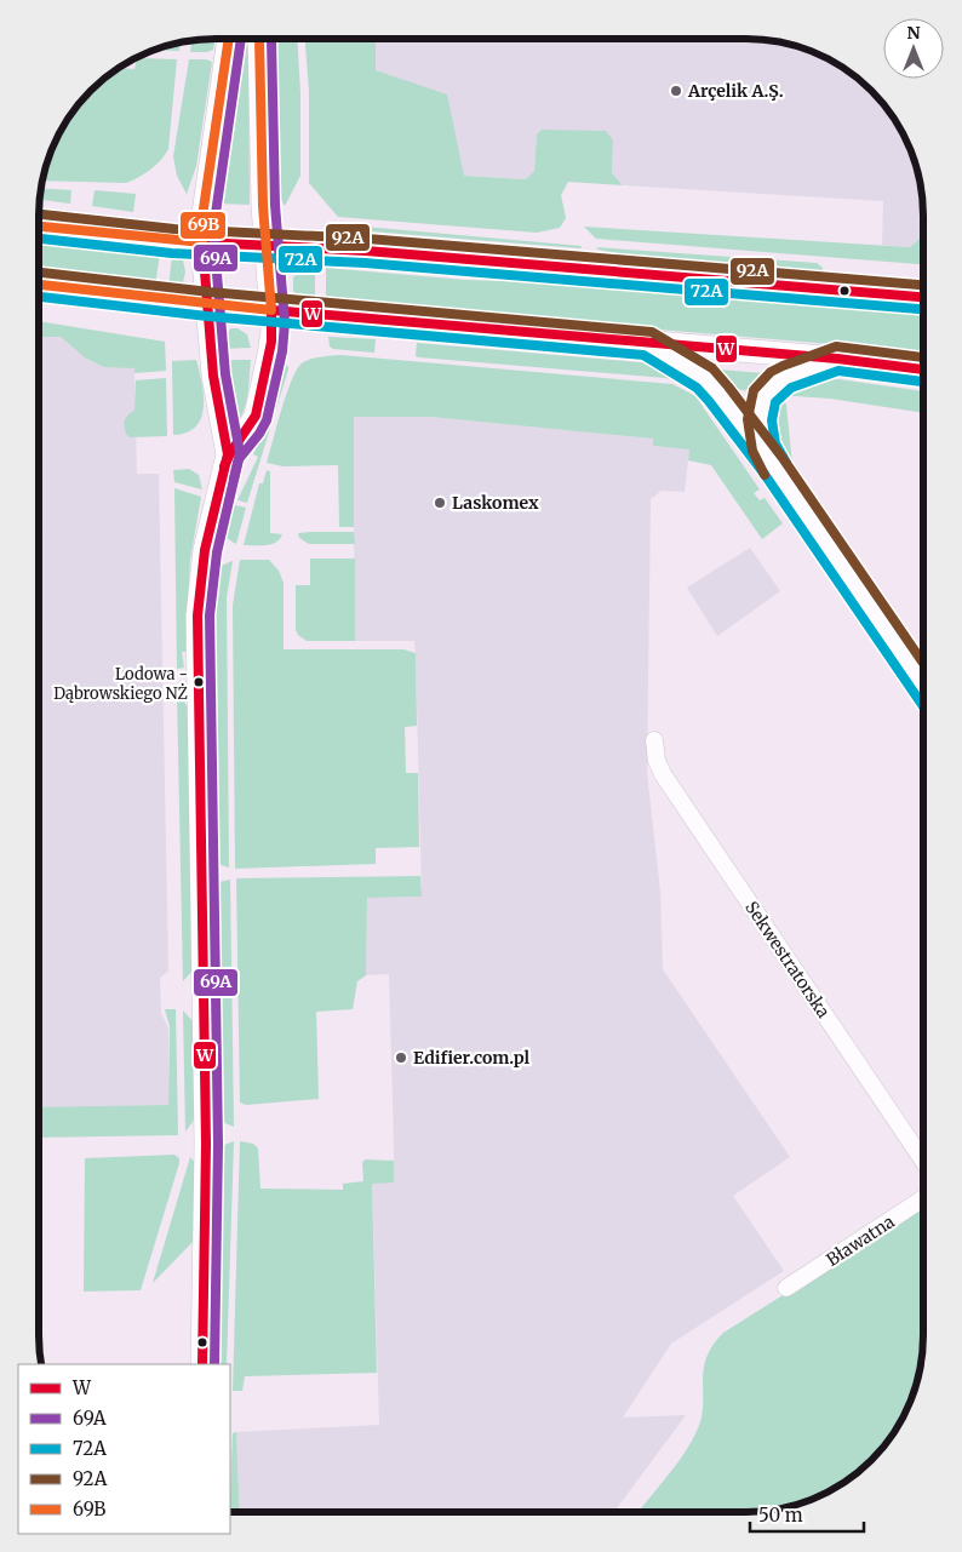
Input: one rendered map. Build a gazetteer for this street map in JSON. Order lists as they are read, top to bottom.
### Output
{
  "streets": {
    "street": ["Sekwestratorska", "Bławatna"]
  },
  "places": [
    "Arçelik A.Ş.",
    "Laskomex",
    "Lodowa - Dąbrowskiego NŻ",
    "Edifier.com.pl"
  ],
  "lines": [
    "transit line 69A",
    "transit line 69B",
    "transit line 92A",
    "transit line 72A",
    "transit line W"
  ],
  "legend": [
    "W",
    "69A",
    "72A",
    "92A",
    "69B"
  ],
  "scale_bar": "50 m",
  "north": "top"
}
